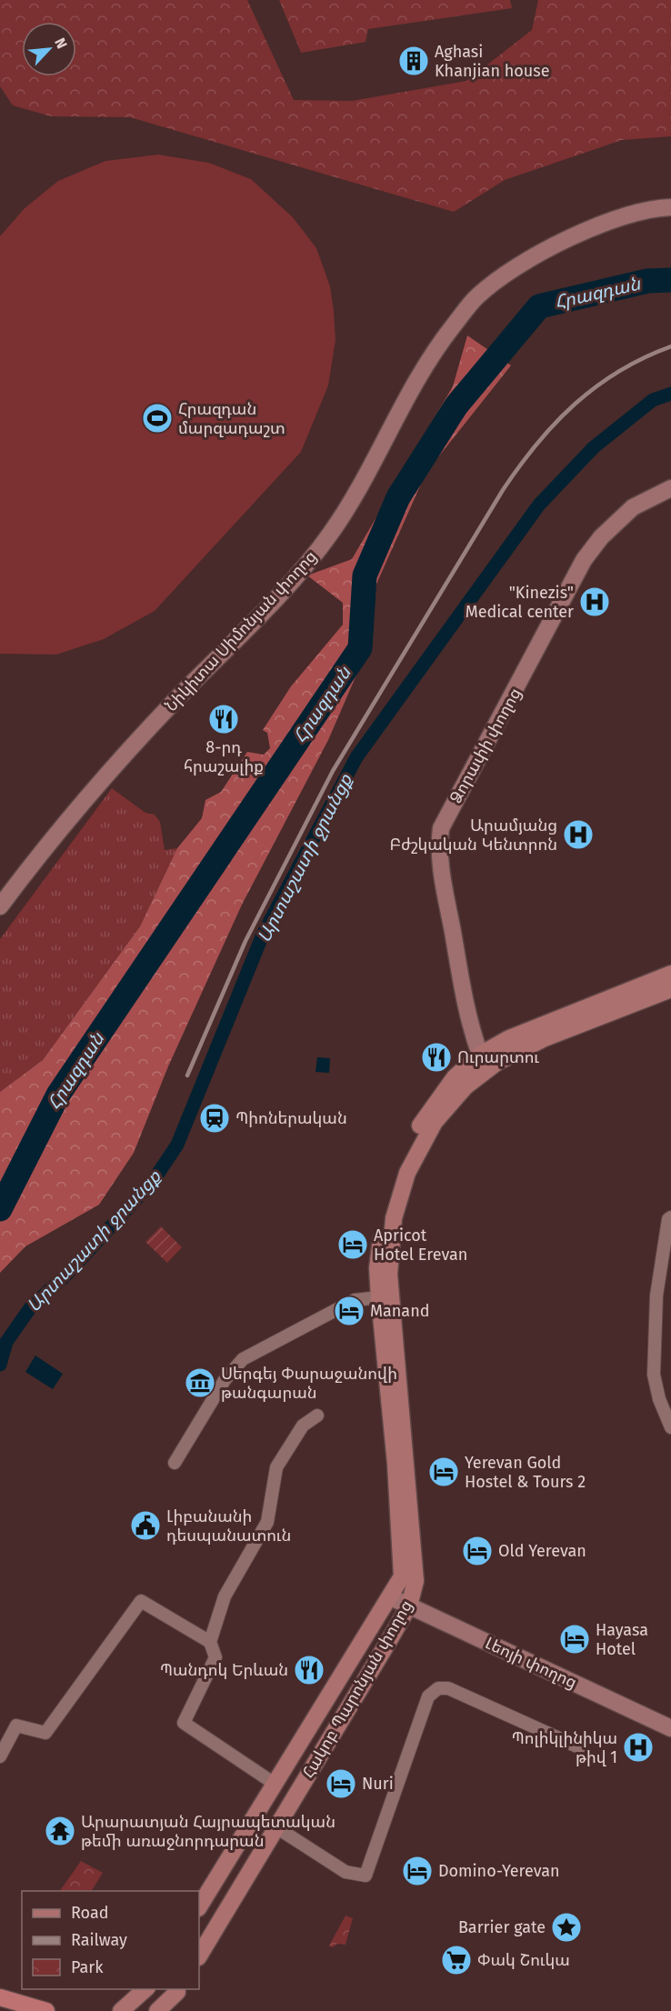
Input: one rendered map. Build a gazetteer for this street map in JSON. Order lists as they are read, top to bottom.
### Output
{
  "streets": {
    "main road": ["Հակոբ Պարոնյան փողոց"],
    "street": ["Նիկիտա Սիմոնյան փողոց", "Ձորափի փողոց", "Լեոյի փողոց"]
  },
  "crossings": [
    ["Ձորափի փողոց", "Հակոբ Պարոնյան փողոց"],
    ["Լեոյի փողոց", "Հակոբ Պարոնյան փողոց"]
  ],
  "water": ["Հրազդան", "Արտաշատի ջրանցք"],
  "places": {
    "building": ["Aghasi Khanjian house"],
    "sports": ["Հրազդան մարզադաշտ"],
    "hospital": ["\"Kinezis\" Medical center", "Արամյանց Բժշկական Կենտրոն", "Պոլիկլինիկա թիվ 1"],
    "restaurant": ["8-րդ հրաշալիք", "Ուրարտու", "Պանդոկ Երևան"],
    "station": ["Պիոներական"],
    "hotel": [
      "Apricot Hotel Erevan",
      "Manand",
      "Yerevan Gold Hostel & Tours 2",
      "Old Yerevan",
      "Hayasa Hotel",
      "Nuri",
      "Domino-Yerevan"
    ],
    "museum": ["Սերգեյ Փարաջանովի թանգարան"],
    "public building": ["Լիբանանի դեսպանատուն"],
    "temple": ["Արարատյան Հայրապետական թեմի առաջնորդարան"],
    "place": ["Barrier gate"],
    "supermarket": ["Փակ Շուկա"]
  },
  "legend": ["Road", "Railway", "Park"],
  "north": "top right"
}
